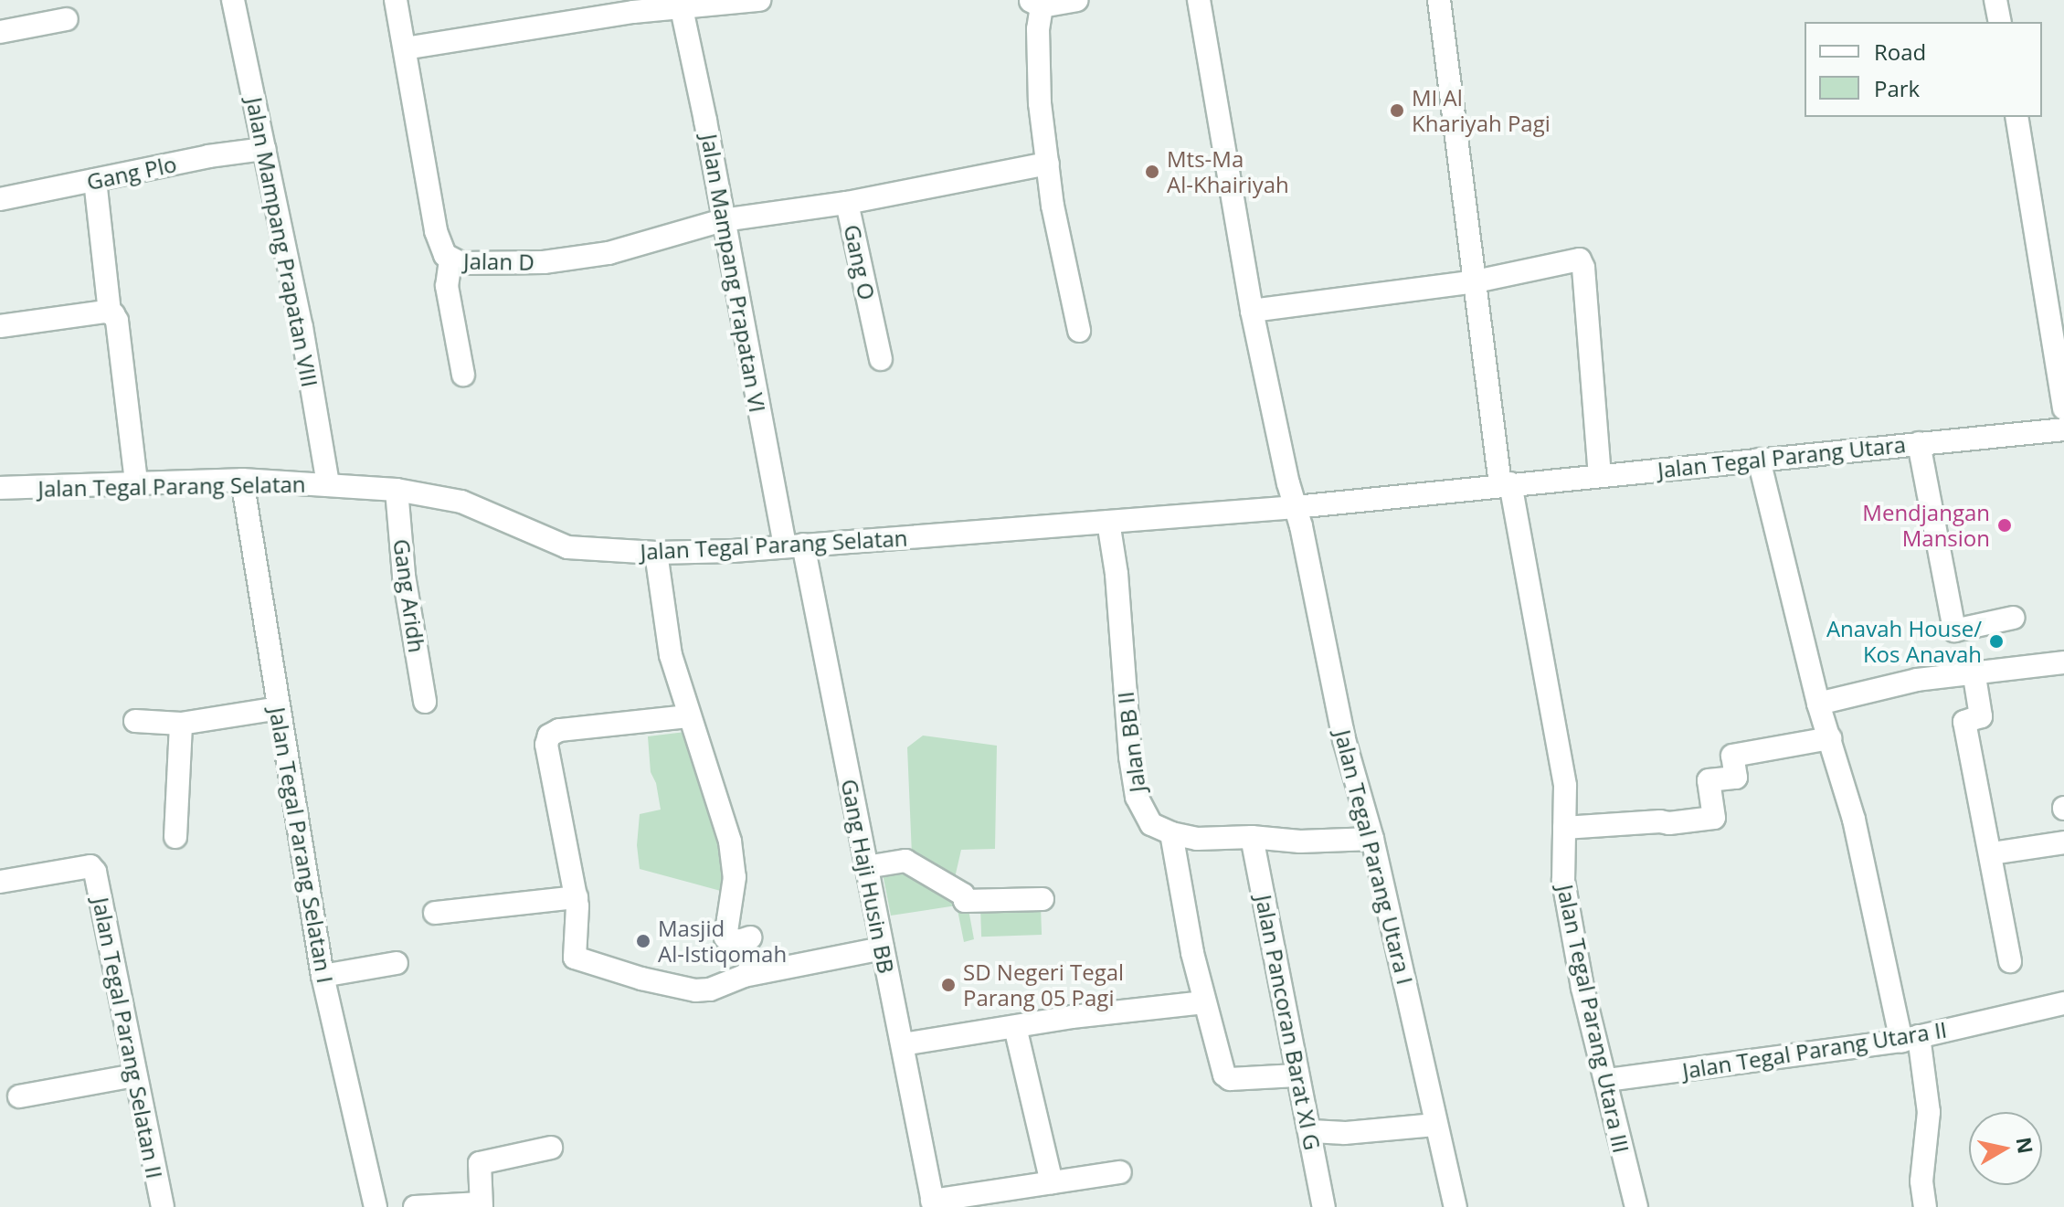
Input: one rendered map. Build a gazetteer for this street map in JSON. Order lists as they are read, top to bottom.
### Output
{
  "streets": {
    "street": [
      "Gang Plo",
      "Jalan Mampang Prapatan VIII",
      "Jalan D",
      "Gang O",
      "Jalan Mampang Prapatan VI",
      "Jalan Tegal Parang Utara",
      "Jalan Tegal Parang Selatan",
      "Gang Aridh",
      "Jalan BB II",
      "Jalan Tegal Parang Selatan I",
      "Jalan Tegal Parang Utara I",
      "Gang Haji Husin BB",
      "Jalan Tegal Parang Utara III",
      "Jalan Pancoran Barat XI G",
      "Jalan Tegal Parang Selatan II",
      "Jalan Tegal Parang Utara II"
    ]
  },
  "crossings": [
    ["Gang Plo", "Jalan Mampang Prapatan VIII"],
    ["Jalan Mampang Prapatan VIII", "Jalan Tegal Parang Selatan"],
    ["Jalan D", "Gang O"],
    ["Jalan D", "Jalan Mampang Prapatan VI"],
    ["Gang O", "Jalan Mampang Prapatan VI"],
    ["Jalan Mampang Prapatan VI", "Jalan Tegal Parang Selatan"],
    ["Jalan Mampang Prapatan VI", "Gang Haji Husin BB"],
    ["Jalan Tegal Parang Utara", "Jalan Tegal Parang Selatan"],
    ["Jalan Tegal Parang Utara", "Jalan Tegal Parang Utara I"],
    ["Jalan Tegal Parang Utara", "Jalan Tegal Parang Utara III"],
    ["Jalan Tegal Parang Selatan", "Gang Aridh"],
    ["Jalan Tegal Parang Selatan", "Jalan BB II"],
    ["Jalan Tegal Parang Selatan", "Jalan Tegal Parang Selatan I"],
    ["Jalan Tegal Parang Selatan", "Jalan Tegal Parang Utara I"],
    ["Jalan Tegal Parang Selatan", "Gang Haji Husin BB"],
    ["Jalan Tegal Parang Utara III", "Jalan Tegal Parang Utara II"]
  ],
  "places": [
    "MI Al Khariyah Pagi",
    "Mts-Ma Al-Khairiyah",
    "Mendjangan Mansion",
    "Anavah House/ Kos Anavah",
    "Masjid Al-Istiqomah",
    "SD Negeri Tegal Parang 05 Pagi"
  ],
  "legend": ["Road", "Park"],
  "north": "right"
}
